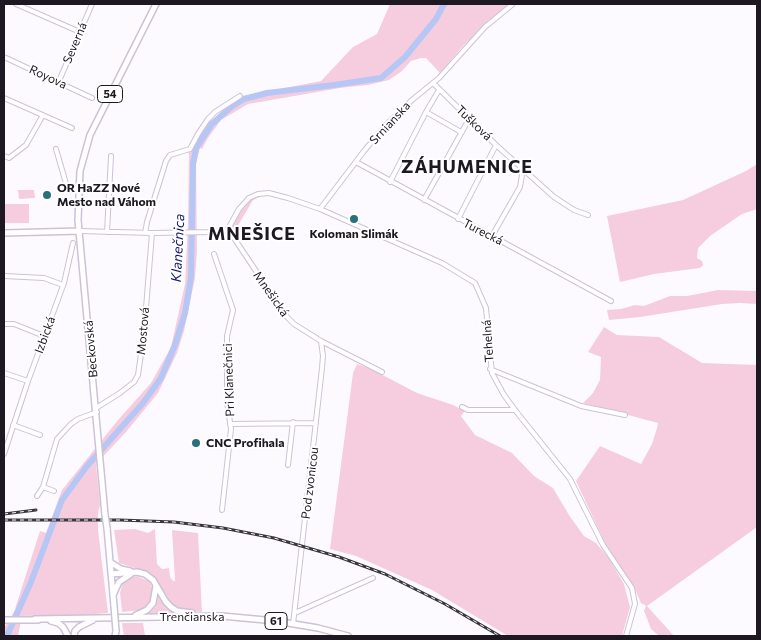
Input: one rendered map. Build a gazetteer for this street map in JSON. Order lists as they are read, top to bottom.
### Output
{
  "streets": {
    "main road": [
      "54",
      "Beckovská",
      "Trenčianska",
      "61"
    ],
    "street": [
      "Severná",
      "Royova",
      "Srnianska",
      "Tušková",
      "Turecká",
      "Mnešická",
      "Mostová",
      "Izbická",
      "Tehelná",
      "Pri Klanečnici",
      "Pod zvonicou"
    ]
  },
  "crossings": [
    ["Severná", "Royova"],
    ["54", "Beckovská"],
    ["Srnianska", "Tušková"],
    ["Srnianska", "Turecká"],
    ["Srnianska", "Tehelná"],
    ["Mnešická", "Tehelná"],
    ["Mnešická", "Pod zvonicou"],
    ["Mostová", "Beckovská"],
    ["Pod zvonicou", "Trenčianska"],
    ["Trenčianska", "61"]
  ],
  "districts": ["ZÁHUMENICE", "MNEŠICE"],
  "water": ["Klanečnica"],
  "places": ["OR HaZZ Nové Mesto nad Váhom", "Koloman Slimák", "CNC Profihala"]
}
